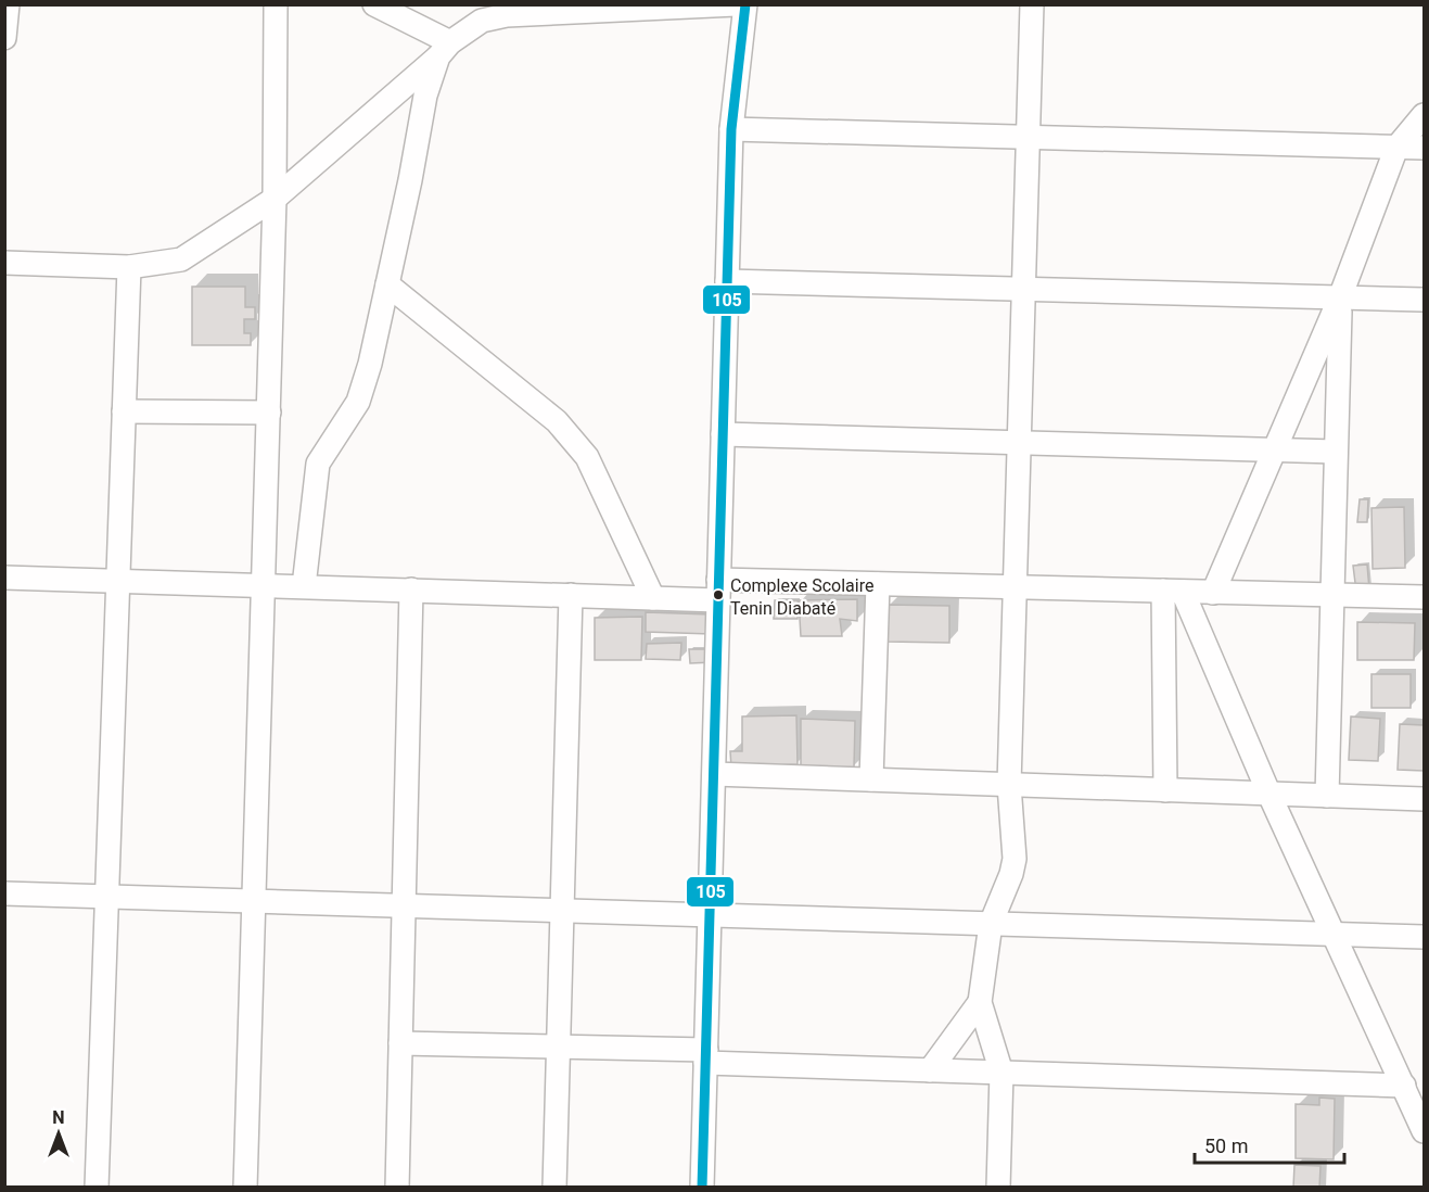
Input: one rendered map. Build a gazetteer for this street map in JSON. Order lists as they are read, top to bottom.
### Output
{
  "places": ["Complexe Scolaire Tenin Diabaté"],
  "lines": ["transit line 105"],
  "scale_bar": "50 m",
  "north": "top"
}
